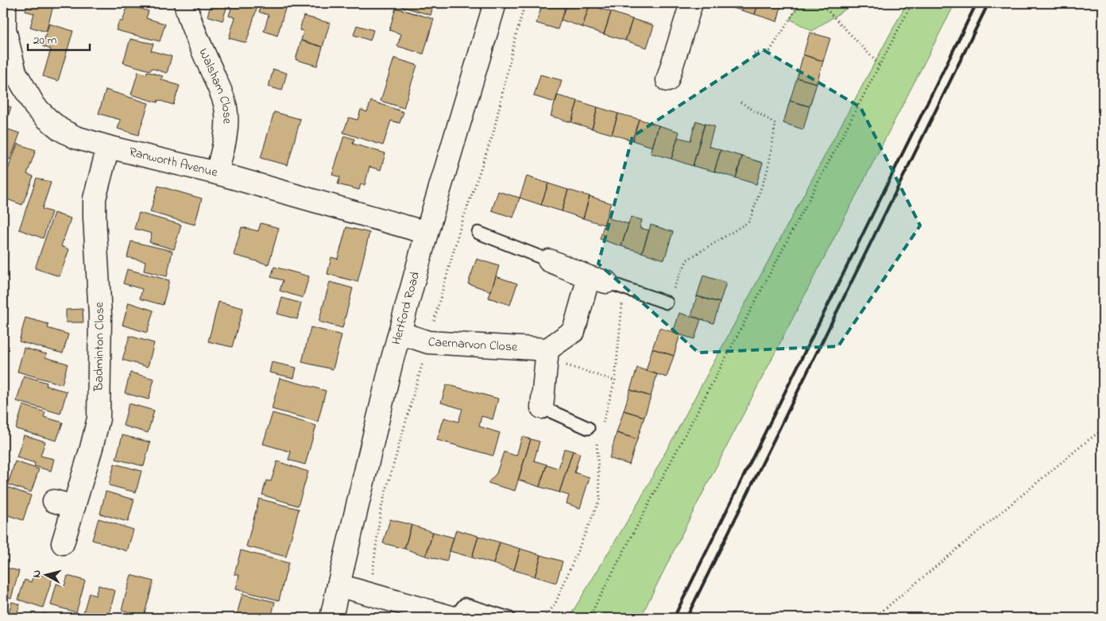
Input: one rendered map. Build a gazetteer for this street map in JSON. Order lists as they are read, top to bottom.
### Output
{
  "streets": {
    "street": [
      "Walsham Close",
      "Ranworth Avenue",
      "Hertford Road",
      "Caernarvon Close",
      "Badminton Close"
    ]
  },
  "crossings": [
    ["Walsham Close", "Ranworth Avenue"],
    ["Ranworth Avenue", "Hertford Road"],
    ["Ranworth Avenue", "Badminton Close"],
    ["Hertford Road", "Caernarvon Close"]
  ],
  "scale_bar": "20 m",
  "north": "left"
}
